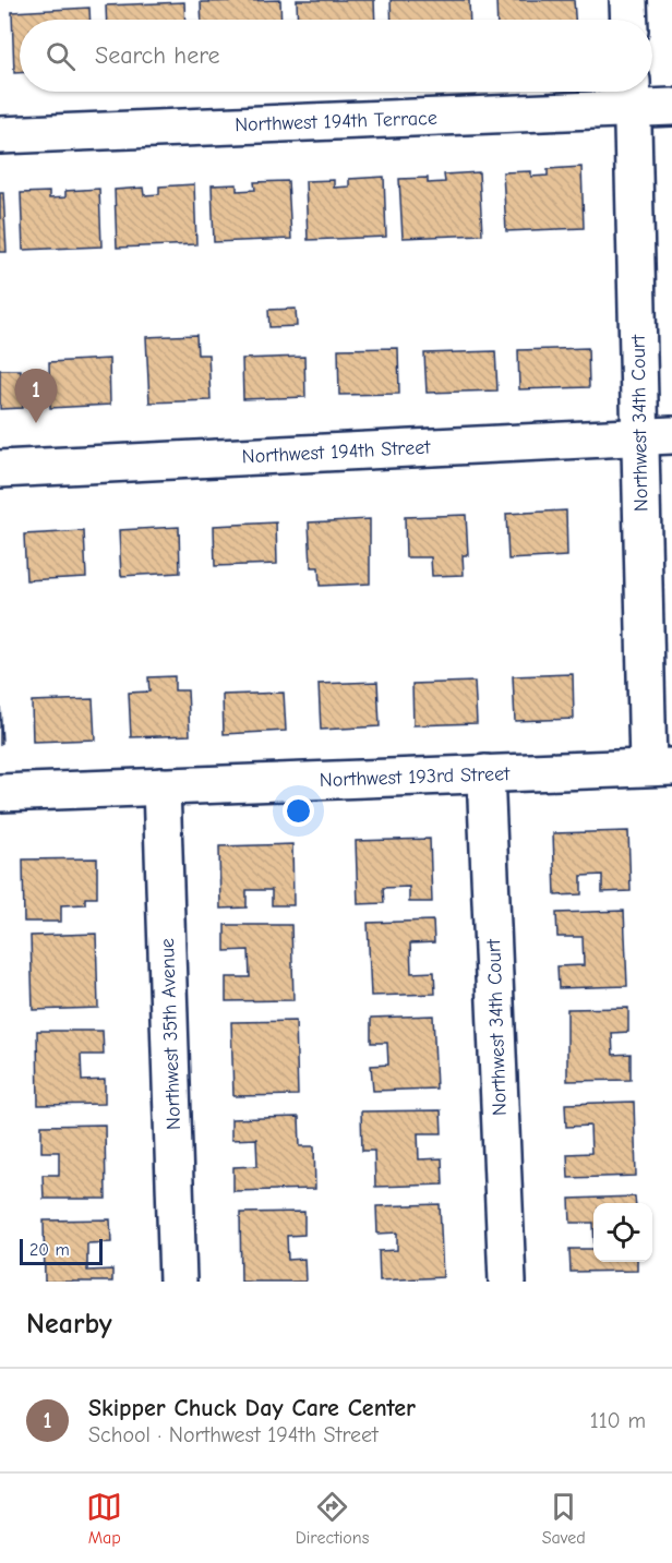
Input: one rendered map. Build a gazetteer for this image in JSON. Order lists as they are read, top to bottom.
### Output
{
  "streets": {
    "street": [
      "Northwest 194th Terrace",
      "Northwest 34th Court",
      "Northwest 194th Street",
      "Northwest 193rd Street",
      "Northwest 35th Avenue"
    ]
  },
  "crossings": [
    ["Northwest 194th Terrace", "Northwest 34th Court"],
    ["Northwest 34th Court", "Northwest 194th Street"],
    ["Northwest 34th Court", "Northwest 193rd Street"],
    ["Northwest 193rd Street", "Northwest 35th Avenue"]
  ],
  "scale_bar": "20 m",
  "page": {
    "search": "Search here",
    "pins": "1",
    "scale": "20 m",
    "heading": "Nearby",
    "list": [
      {
        "mark": "1",
        "name": "Skipper Chuck Day Care Center",
        "note": "School · Northwest 194th Street",
        "value": "110 m"
      }
    ],
    "nav": ["Map", "Directions", "Saved"]
  }
}
